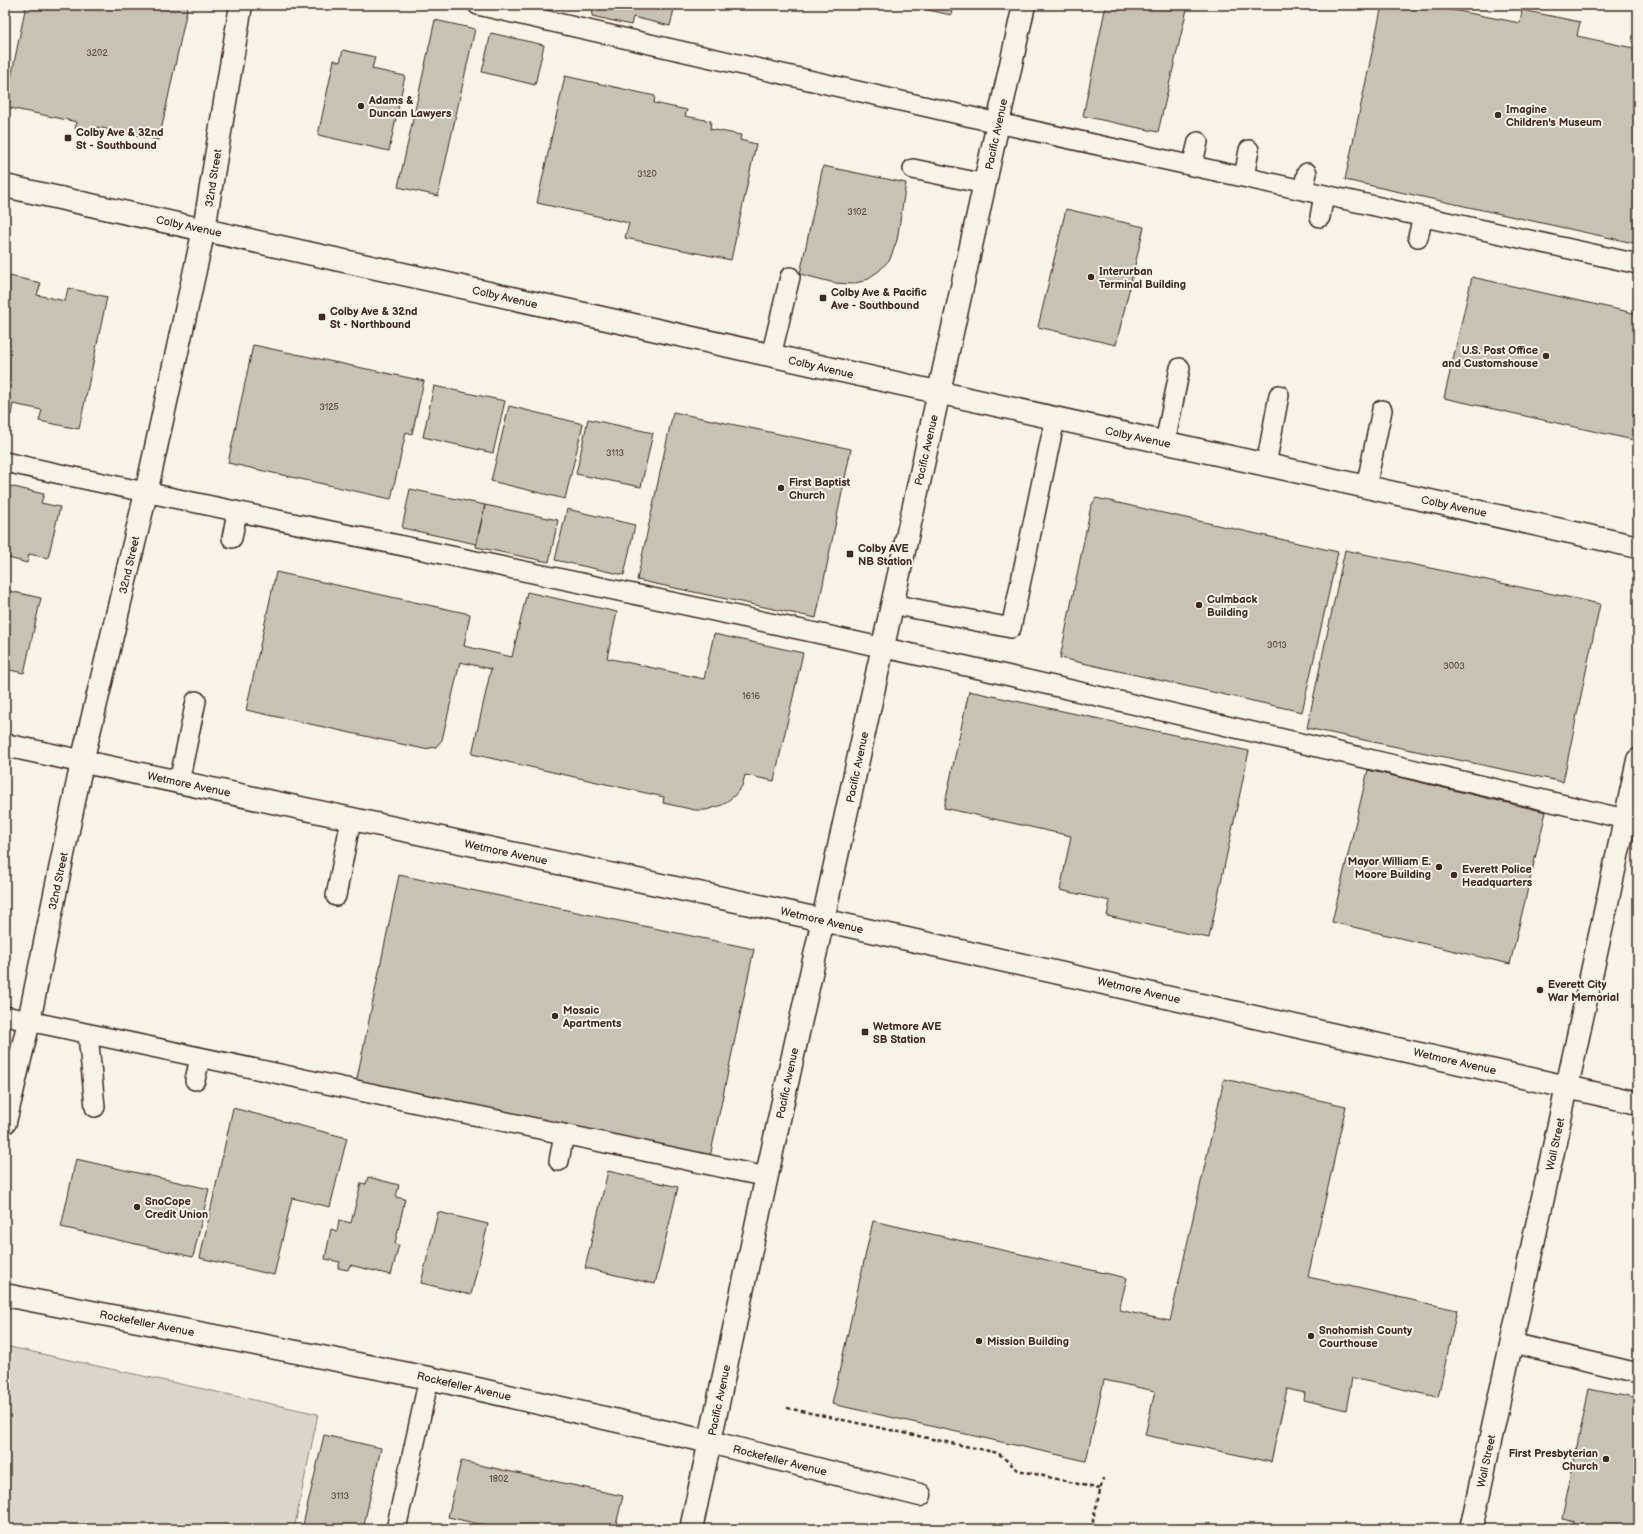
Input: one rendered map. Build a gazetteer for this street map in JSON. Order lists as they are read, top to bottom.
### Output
{
  "streets": {
    "street": [
      "Pacific Avenue",
      "32nd Street",
      "Colby Avenue",
      "Wetmore Avenue",
      "Wall Street",
      "Rockefeller Avenue"
    ]
  },
  "crossings": [
    ["Pacific Avenue", "Colby Avenue"],
    ["Pacific Avenue", "Wetmore Avenue"],
    ["Pacific Avenue", "Rockefeller Avenue"],
    ["32nd Street", "Colby Avenue"],
    ["32nd Street", "Wetmore Avenue"],
    ["Wetmore Avenue", "Wall Street"]
  ],
  "places": {
    "other": [
      "Adams & Duncan Lawyers",
      "Imagine Children's Museum",
      "Interurban Terminal Building",
      "U.S. Post Office and Customshouse",
      "First Baptist Church",
      "Culmback Building",
      "Mayor William E. Moore Building",
      "Everett Police Headquarters",
      "Everett City War Memorial",
      "Mosaic Apartments",
      "SnoCope Credit Union",
      "Snohomish County Courthouse",
      "Mission Building",
      "First Presbyterian Church"
    ],
    "transit": [
      "Colby Ave & 32nd St - Southbound",
      "Colby Ave & Pacific Ave - Southbound",
      "Colby Ave & 32nd St - Northbound",
      "Colby AVE NB Station",
      "Wetmore AVE SB Station"
    ]
  },
  "house_numbers": [
    "3202",
    "3120",
    "3102",
    "3125",
    "3113",
    "3013",
    "3003",
    "1616",
    "1802",
    "3113"
  ]
}
